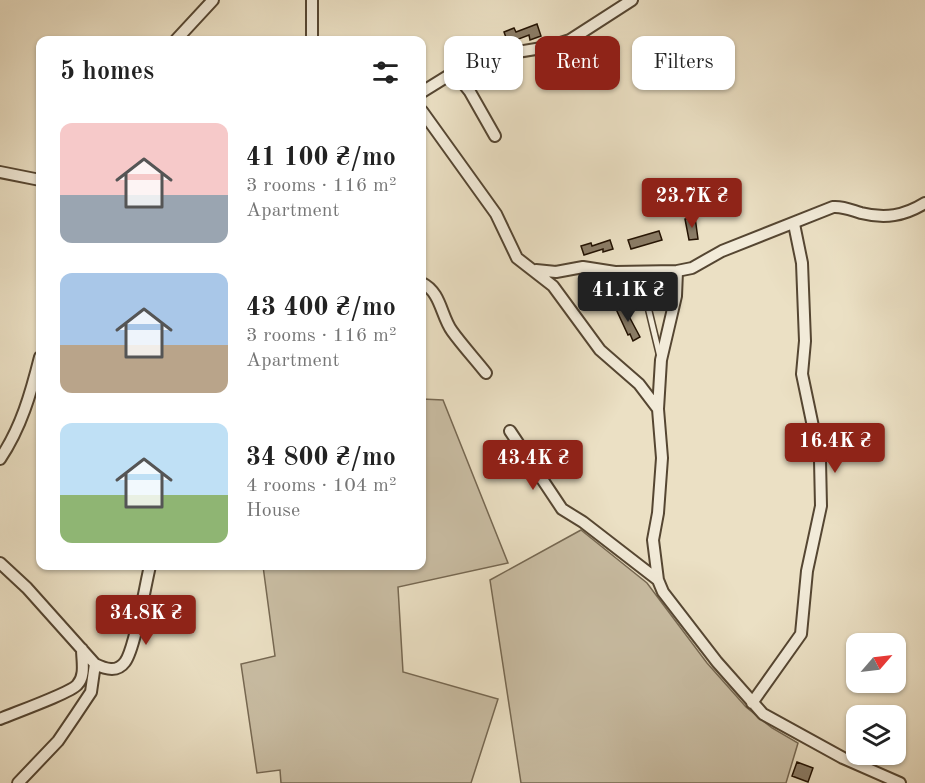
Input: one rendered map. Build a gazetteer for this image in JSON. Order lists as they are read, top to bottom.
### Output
{
  "north": "top right",
  "page": {
    "chip": ["Buy", "Rent", "Filters"],
    "heading": "5 homes",
    "list": [
      {
        "name": "41 100 ₴/mo",
        "note": "3 rooms · 116 m² · Apartment"
      },
      {
        "name": "43 400 ₴/mo",
        "note": "3 rooms · 116 m² · Apartment"
      },
      {
        "name": "34 800 ₴/mo",
        "note": "4 rooms · 104 m² · House"
      }
    ],
    "price": [
      "23.7K ₴",
      "41.1K ₴",
      "16.4K ₴",
      "43.4K ₴",
      "34.8K ₴"
    ]
  }
}
